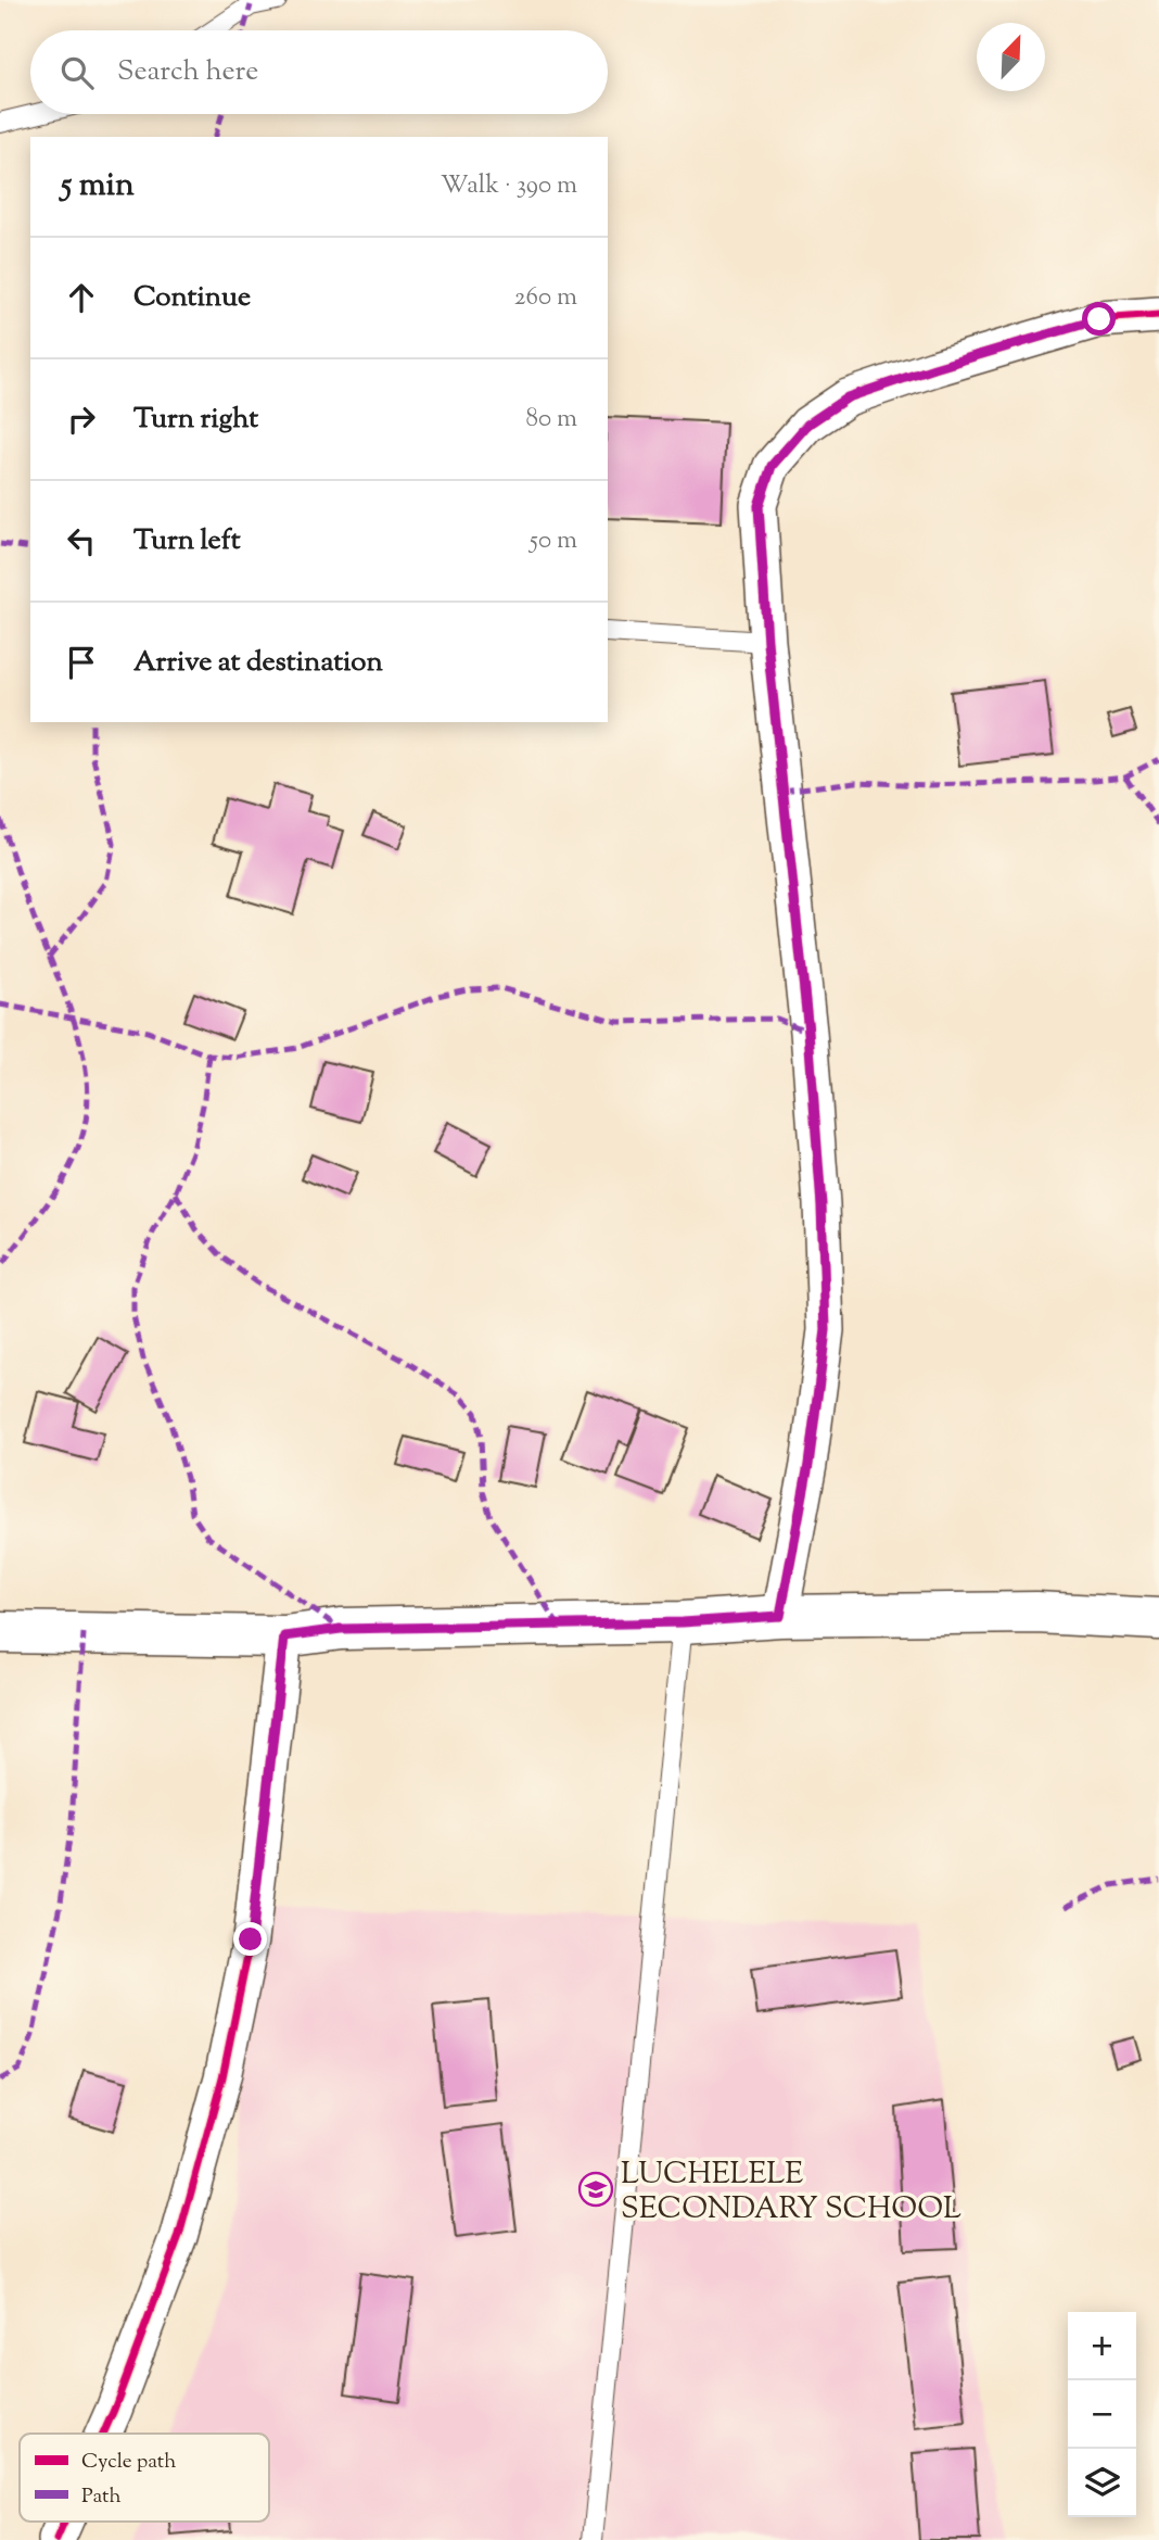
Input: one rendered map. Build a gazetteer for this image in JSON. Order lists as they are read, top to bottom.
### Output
{
  "places": {
    "school or university": ["LUCHELELE SECONDARY SCHOOL"]
  },
  "legend": ["Cycle path", "Path"],
  "north": "top right",
  "page": {
    "search": "Search here",
    "heading": ["5 min", "Walk · 390 m"],
    "list": [
      ["Continue", "260 m"],
      ["Turn right", "80 m"],
      ["Turn left", "50 m"],
      "Arrive at destination"
    ],
    "map_buttons": ["+", "−"]
  }
}
